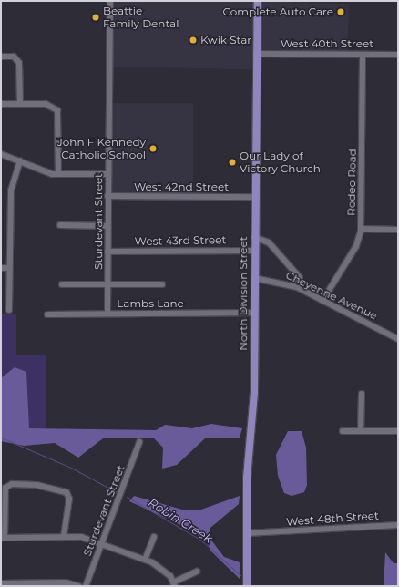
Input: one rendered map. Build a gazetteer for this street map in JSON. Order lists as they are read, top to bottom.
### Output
{
  "streets": {
    "main road": ["North Division Street"],
    "street": [
      "West 40th Street",
      "Rodeo Road",
      "West 42nd Street",
      "Sturdevant Street",
      "West 43rd Street",
      "Cheyenne Avenue",
      "Lambs Lane",
      "West 48th Street"
    ]
  },
  "crossings": [
    ["West 40th Street", "Rodeo Road"],
    ["West 40th Street", "North Division Street"],
    ["Rodeo Road", "Cheyenne Avenue"],
    ["West 42nd Street", "Sturdevant Street"],
    ["West 42nd Street", "North Division Street"],
    ["Sturdevant Street", "West 43rd Street"],
    ["West 43rd Street", "North Division Street"],
    ["North Division Street", "Cheyenne Avenue"],
    ["North Division Street", "Lambs Lane"],
    ["North Division Street", "West 48th Street"]
  ],
  "water": ["Robin Creek"],
  "places": [
    "Complete Auto Care",
    "Beattie Family Dental",
    "Kwik Star",
    "John F Kennedy Catholic School",
    "Our Lady of Victory Church"
  ]
}
